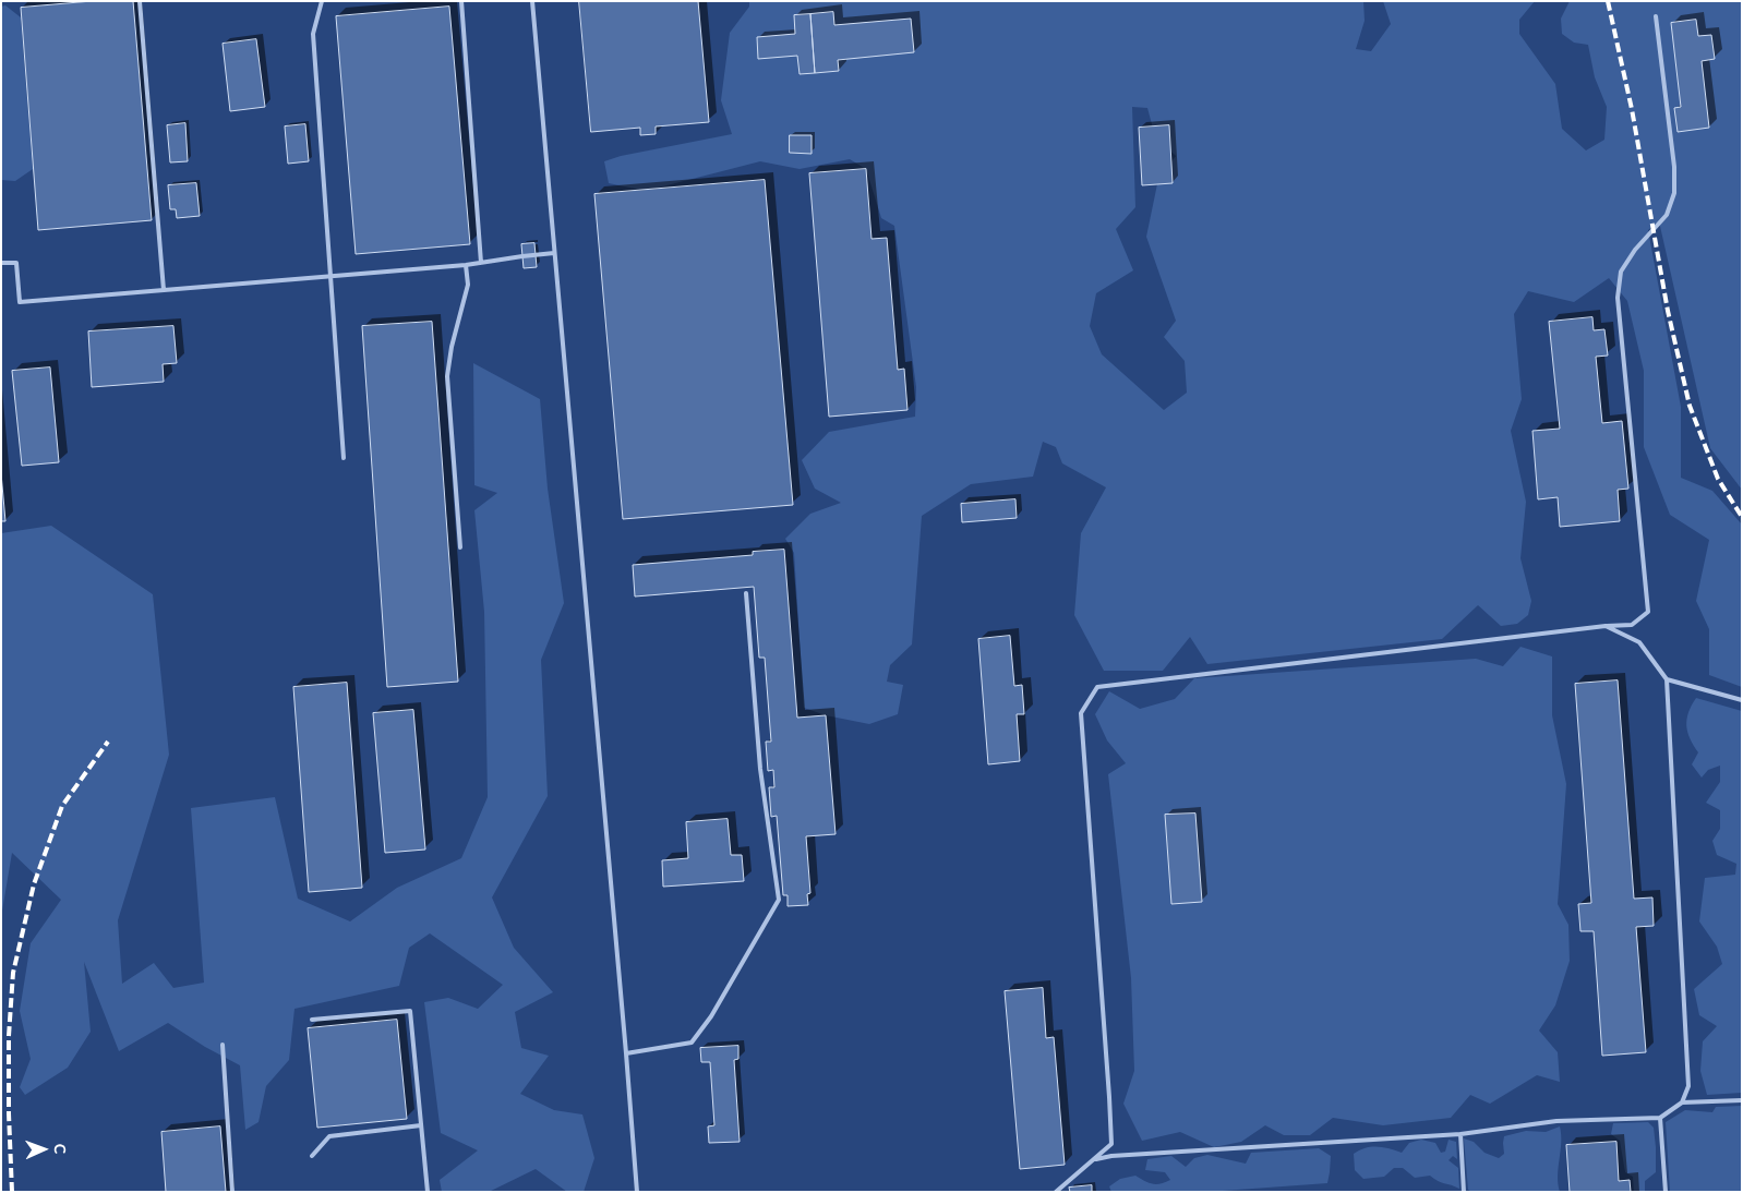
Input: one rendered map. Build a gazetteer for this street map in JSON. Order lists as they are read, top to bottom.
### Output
{
  "north": "right"
}
